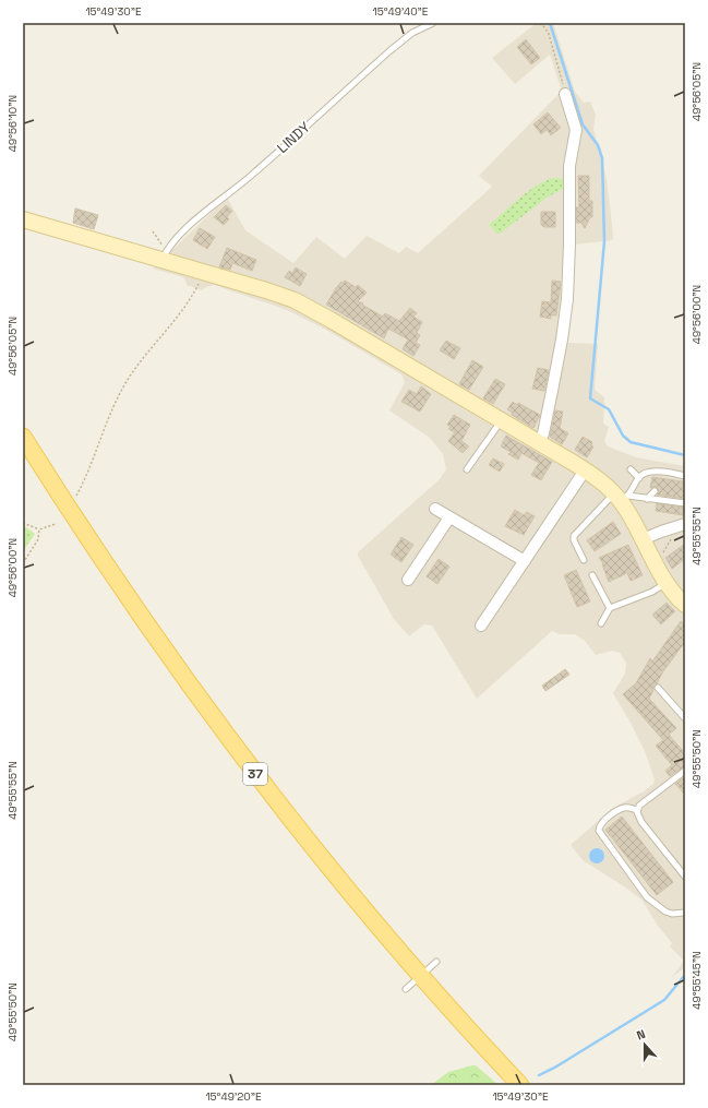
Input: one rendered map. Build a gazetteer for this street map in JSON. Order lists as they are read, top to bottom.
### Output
{
  "streets": {
    "main road": ["37"],
    "lane": ["LINDY"]
  },
  "north": "top",
  "coordinates": [
    "15°49'30\"E",
    "15°49'40\"E",
    "49°56'05\"N",
    "49°56'10\"N",
    "49°56'00\"N",
    "49°55'55\"N",
    "49°55'50\"N",
    "49°55'45\"N",
    "15°49'20\"E"
  ]
}
